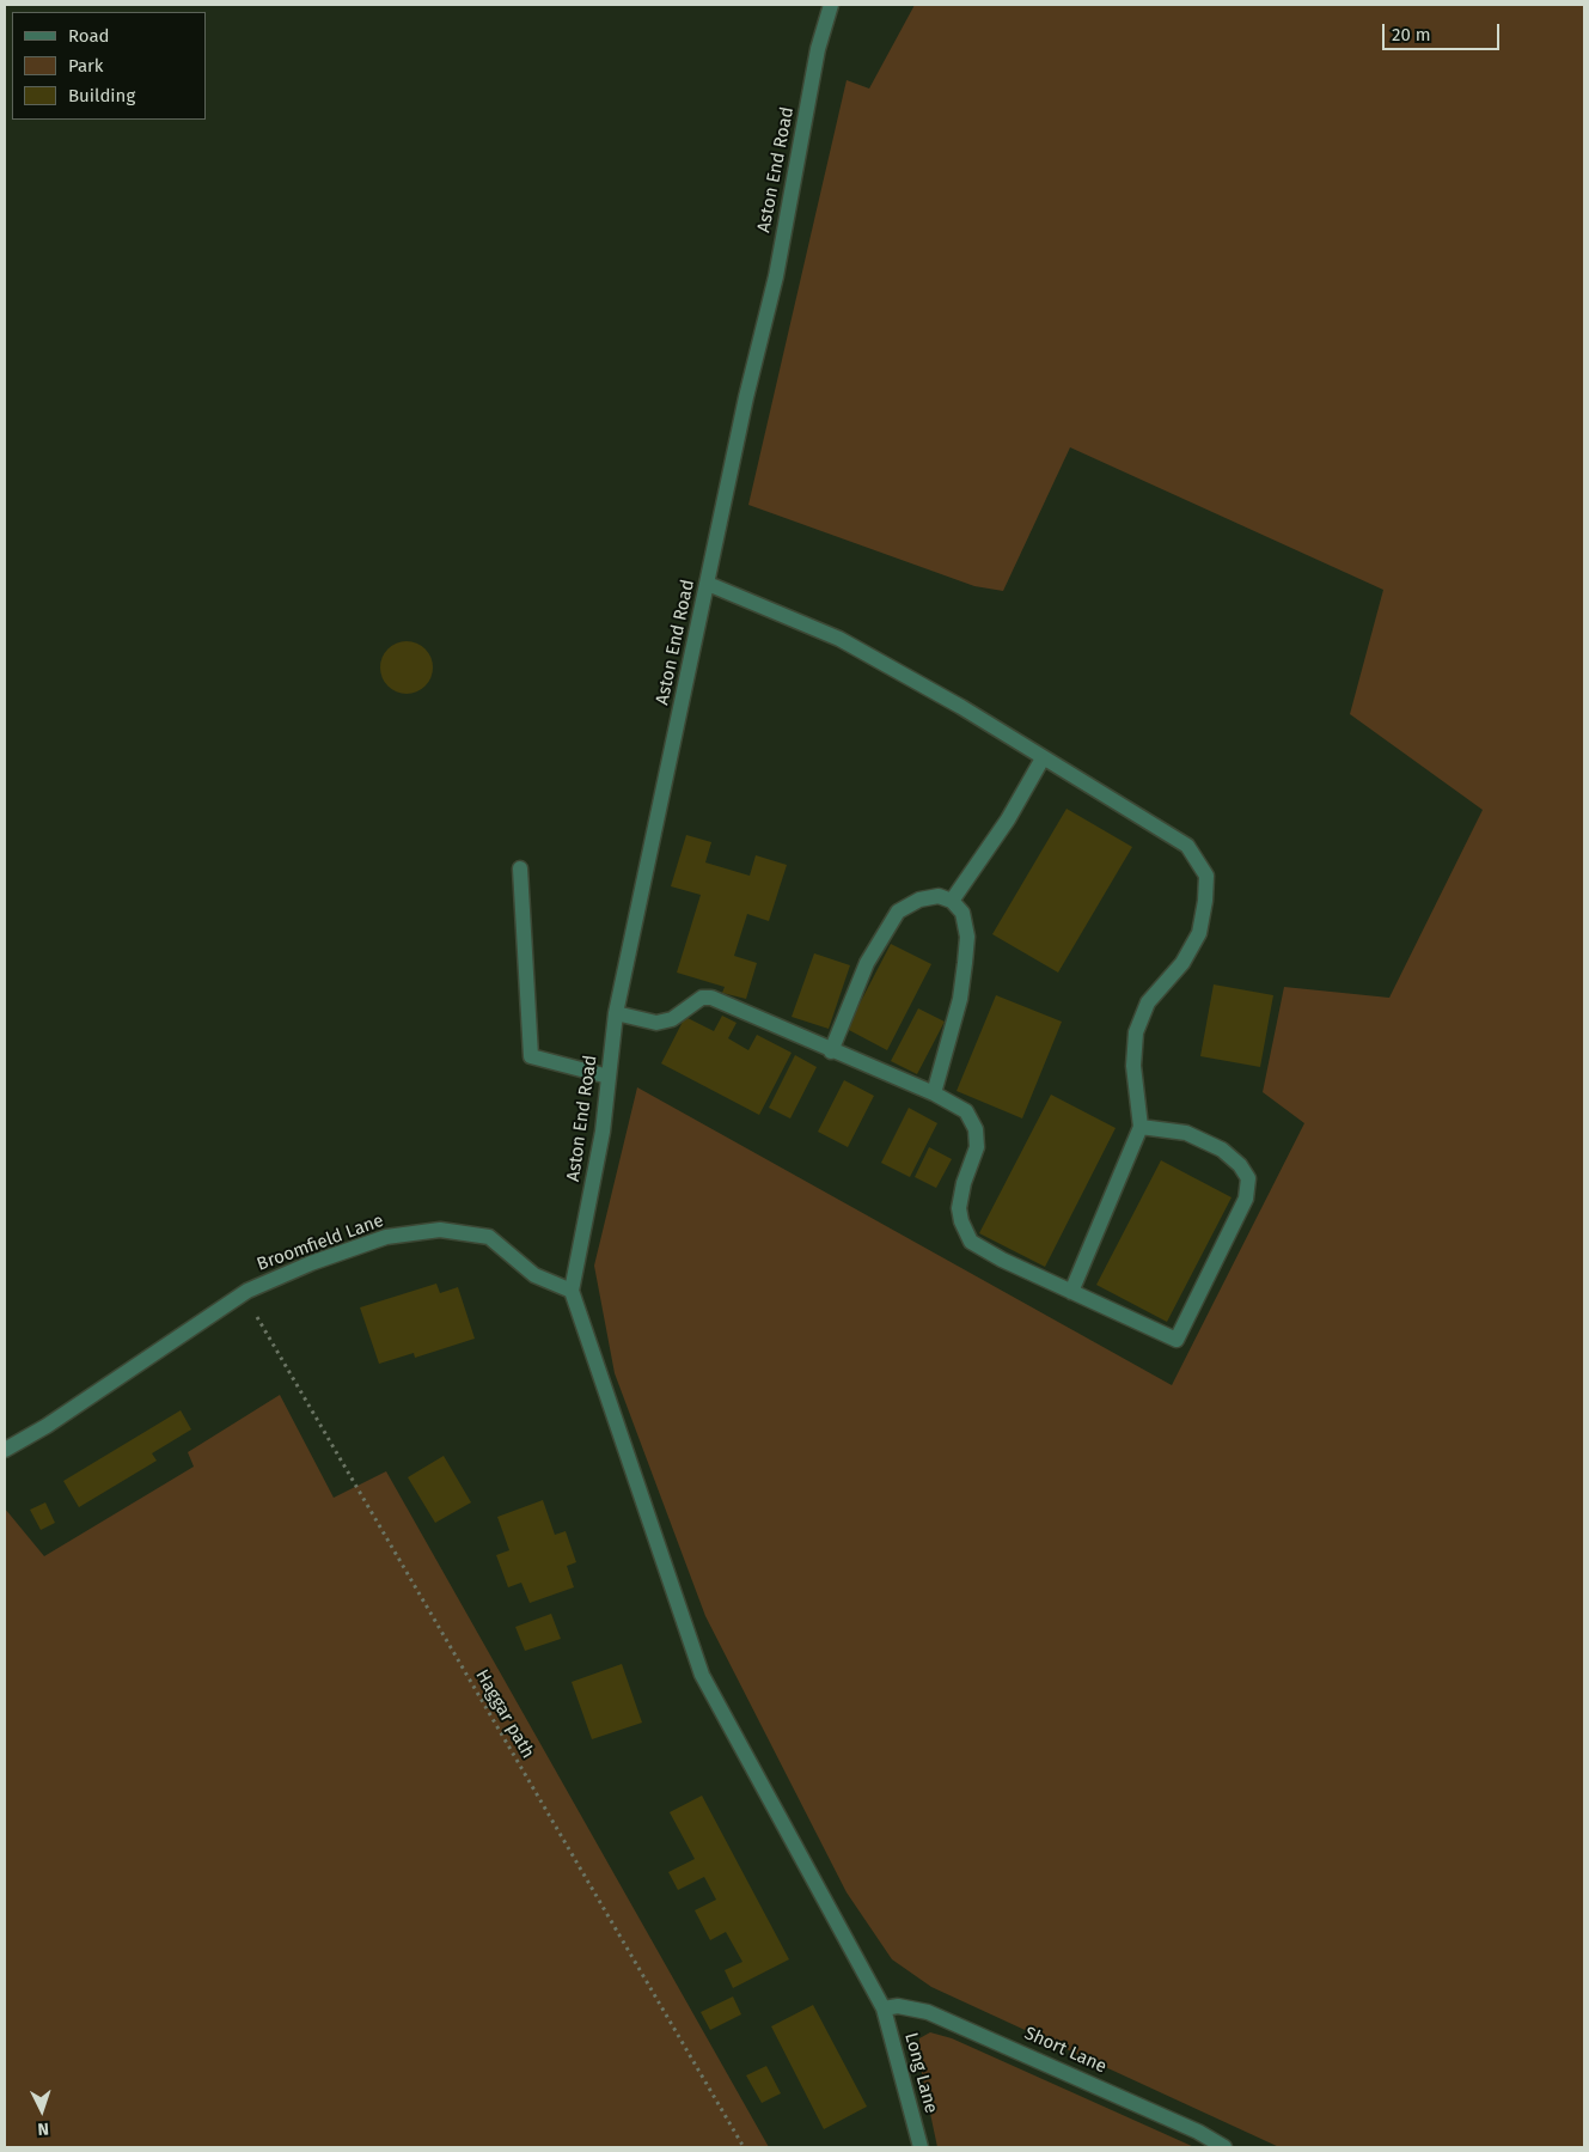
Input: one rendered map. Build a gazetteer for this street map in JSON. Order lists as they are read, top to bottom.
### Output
{
  "streets": {
    "street": [
      "Aston End Road",
      "Broomfield Lane",
      "Short Lane",
      "Long Lane"
    ],
    "path": ["Haggar path"]
  },
  "crossings": [
    ["Aston End Road", "Broomfield Lane"],
    ["Aston End Road", "Long Lane"],
    ["Broomfield Lane", "Haggar path"],
    ["Broomfield Lane", "Long Lane"],
    ["Short Lane", "Long Lane"]
  ],
  "legend": ["Road", "Park", "Building"],
  "scale_bar": "20 m",
  "north": "bottom"
}
